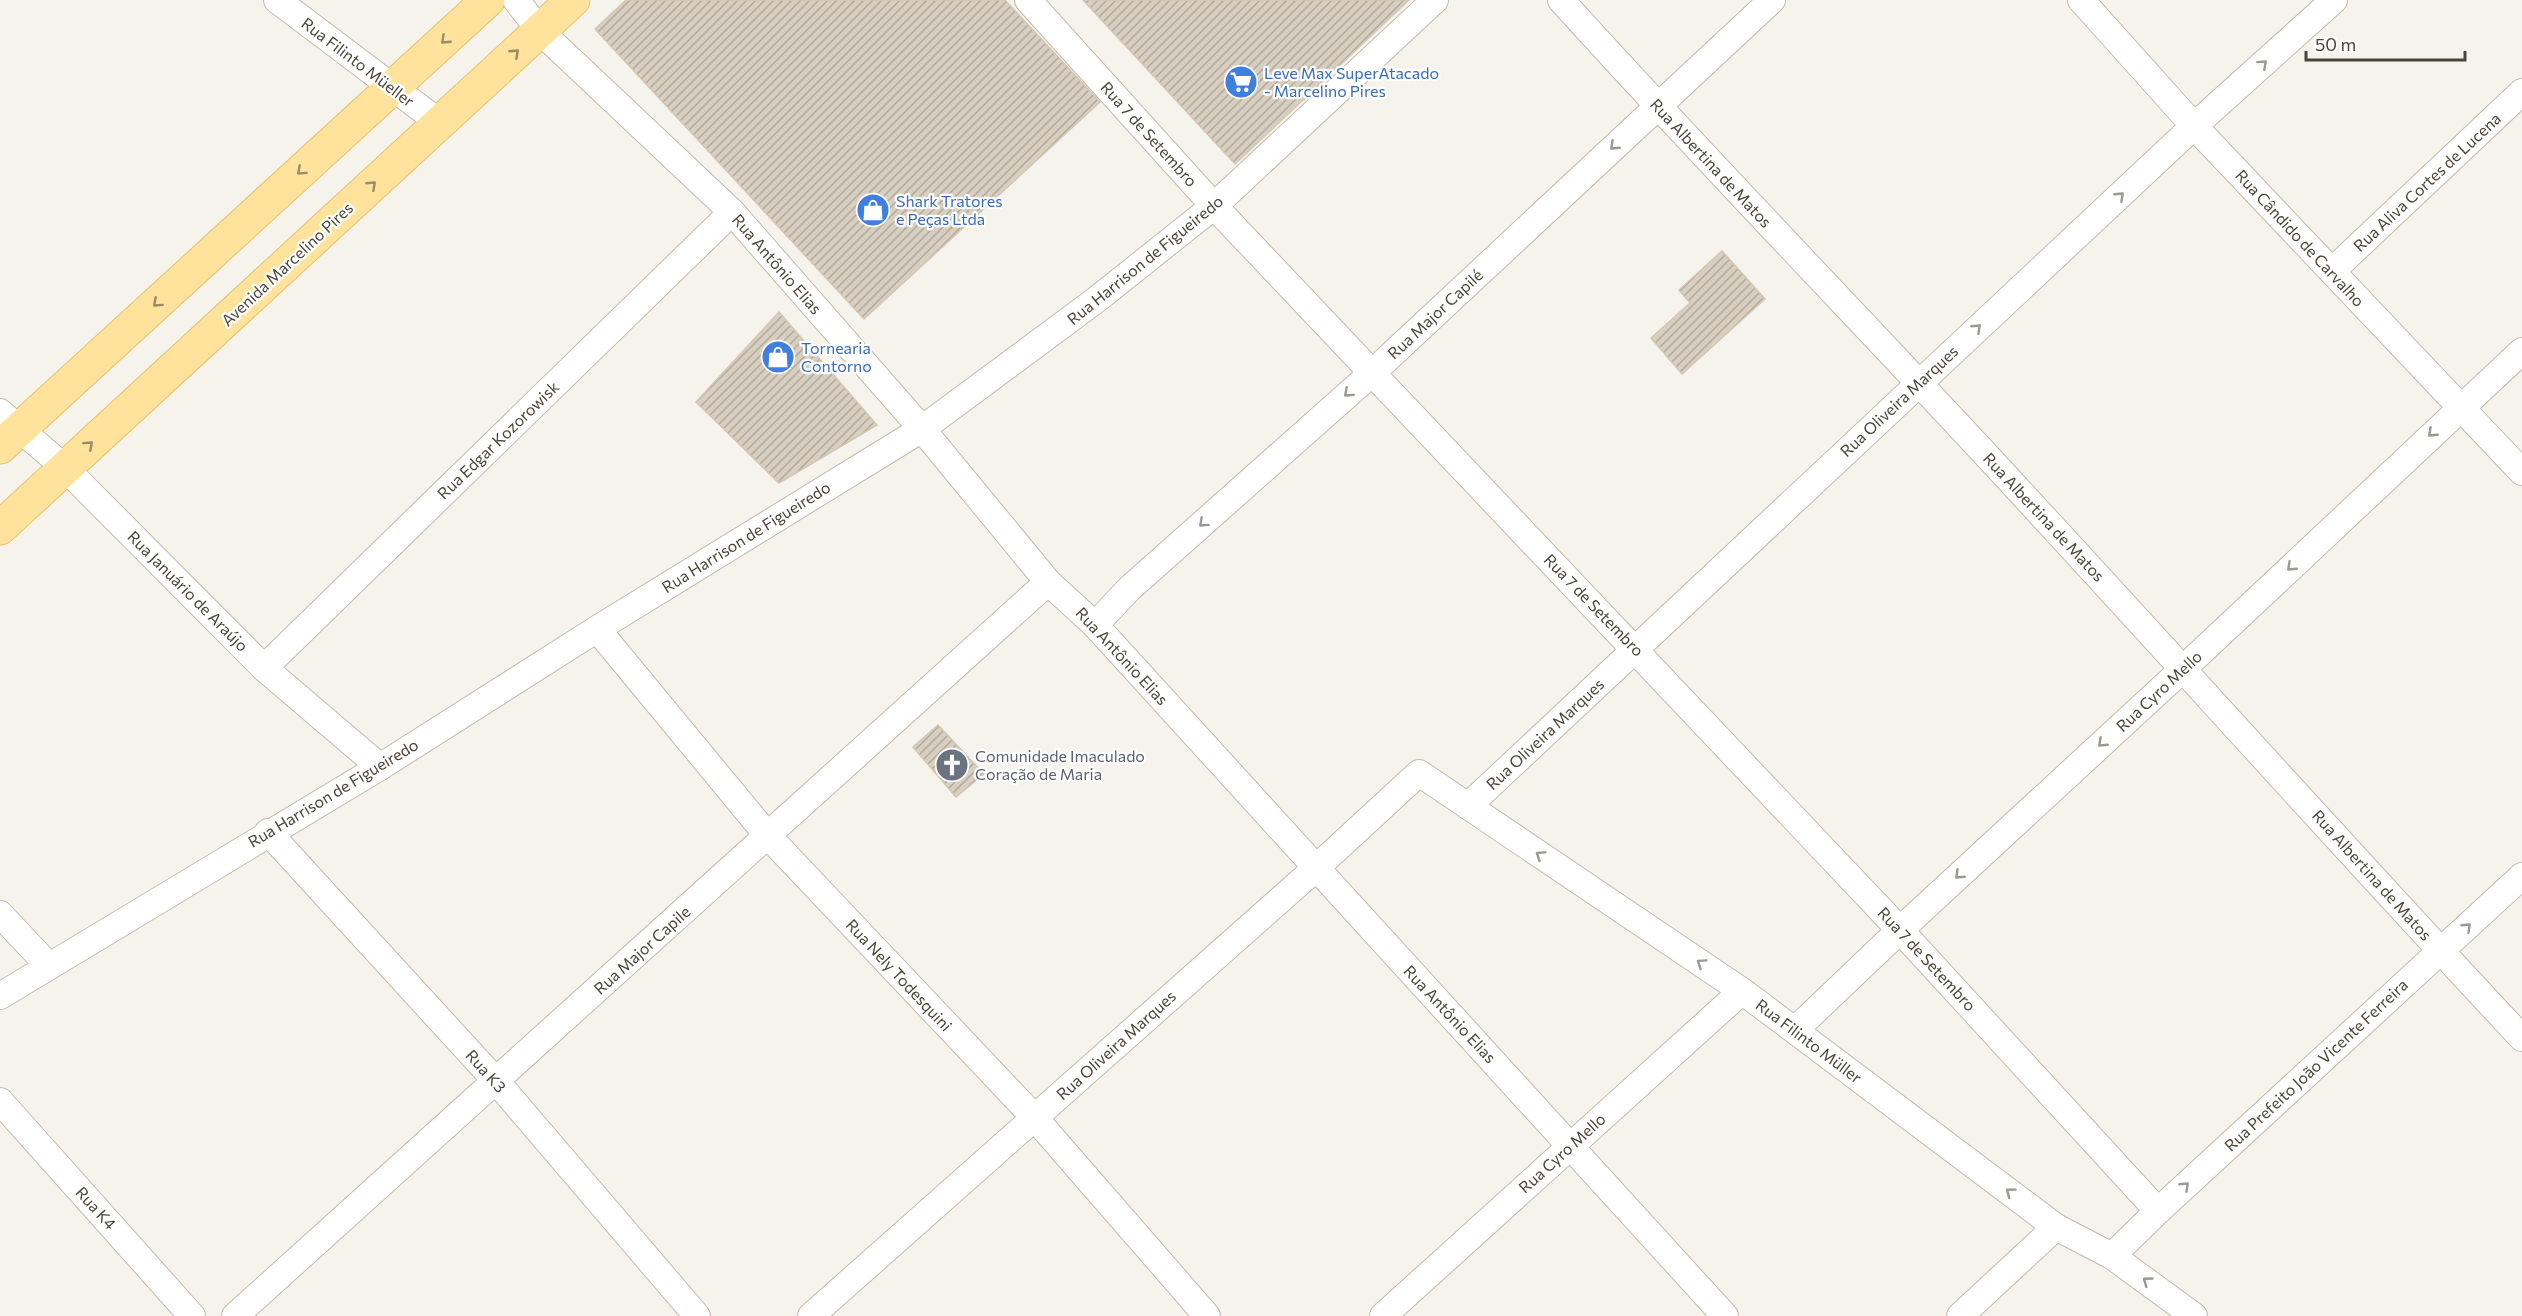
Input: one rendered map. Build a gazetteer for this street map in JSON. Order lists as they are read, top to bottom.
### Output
{
  "streets": {
    "main road": ["Avenida Marcelino Pires"],
    "street": [
      "Rua Filinto Müeller",
      "Rua 7 de Setembro",
      "Rua Albertina de Matos",
      "Rua Aliva Cortes de Lucena",
      "Rua Cândido de Carvalho",
      "Rua Harrison de Figueiredo",
      "Rua Antônio Elias",
      "Rua Major Capilé",
      "Rua Oliveira Marques",
      "Rua Edgar Kozorowisk",
      "Rua Januário de Araújo",
      "Rua Cyro Mello",
      "Rua Major Capile",
      "Rua Nely Todesquini",
      "Rua Filinto Müller",
      "Rua Prefeito João Vicente Ferreira",
      "Rua K3",
      "Rua K4"
    ]
  },
  "crossings": [
    ["Rua Filinto Müeller", "Avenida Marcelino Pires"],
    ["Rua 7 de Setembro", "Rua Harrison de Figueiredo"],
    ["Rua 7 de Setembro", "Rua Major Capilé"],
    ["Rua 7 de Setembro", "Rua Oliveira Marques"],
    ["Rua 7 de Setembro", "Rua Cyro Mello"],
    ["Rua 7 de Setembro", "Rua Prefeito João Vicente Ferreira"],
    ["Rua Albertina de Matos", "Rua Major Capilé"],
    ["Rua Albertina de Matos", "Rua Oliveira Marques"],
    ["Rua Albertina de Matos", "Rua Cyro Mello"],
    ["Rua Albertina de Matos", "Rua Prefeito João Vicente Ferreira"],
    ["Rua Aliva Cortes de Lucena", "Rua Cândido de Carvalho"],
    ["Rua Cândido de Carvalho", "Rua Oliveira Marques"],
    ["Rua Cândido de Carvalho", "Rua Cyro Mello"],
    ["Rua Harrison de Figueiredo", "Rua Antônio Elias"],
    ["Rua Harrison de Figueiredo", "Rua Januário de Araújo"],
    ["Rua Harrison de Figueiredo", "Rua Nely Todesquini"],
    ["Rua Harrison de Figueiredo", "Rua K3"],
    ["Avenida Marcelino Pires", "Rua Antônio Elias"],
    ["Avenida Marcelino Pires", "Rua Januário de Araújo"],
    ["Rua Antônio Elias", "Rua Major Capilé"],
    ["Rua Antônio Elias", "Rua Oliveira Marques"],
    ["Rua Antônio Elias", "Rua Edgar Kozorowisk"],
    ["Rua Antônio Elias", "Rua Cyro Mello"],
    ["Rua Antônio Elias", "Rua Major Capile"],
    ["Rua Oliveira Marques", "Rua Nely Todesquini"],
    ["Rua Oliveira Marques", "Rua Filinto Müller"],
    ["Rua Edgar Kozorowisk", "Rua Januário de Araújo"],
    ["Rua Cyro Mello", "Rua Filinto Müller"],
    ["Rua Major Capile", "Rua Nely Todesquini"],
    ["Rua Major Capile", "Rua K3"],
    ["Rua Filinto Müller", "Rua Prefeito João Vicente Ferreira"]
  ],
  "one_way": [
    "Rua Major Capilé",
    "Rua Cyro Mello",
    "Rua Filinto Müller",
    "Rua Prefeito João Vicente Ferreira"
  ],
  "places": {
    "supermarket": ["Leve Max SuperAtacado - Marcelino Pires"],
    "shop": ["Shark Tratores e Peças Ltda", "Tornearia Contorno"],
    "church": ["Comunidade Imaculado Coração de Maria"]
  },
  "scale_bar": "50 m"
}
